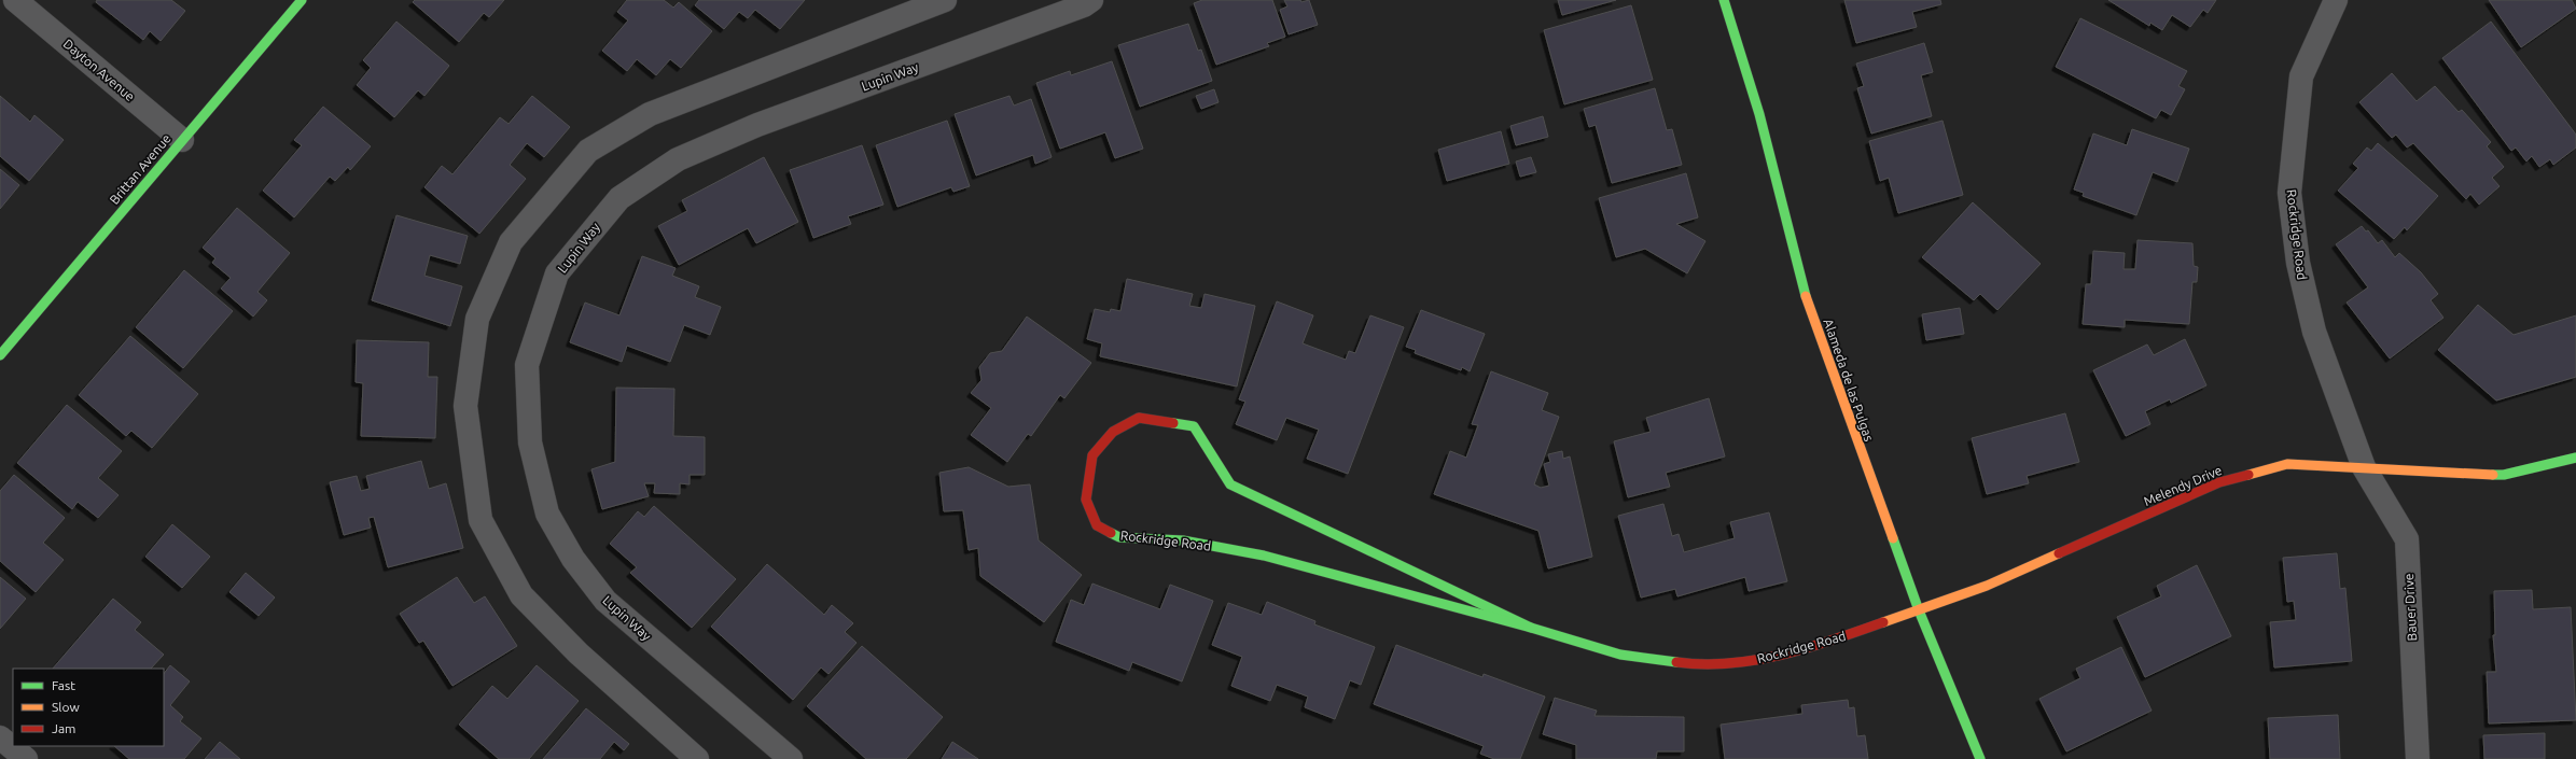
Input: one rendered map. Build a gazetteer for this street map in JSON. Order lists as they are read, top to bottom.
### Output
{
  "streets": {
    "street": [
      "Dayton Avenue",
      "Lupin Way",
      "Brittan Avenue",
      "Rockridge Road",
      "Alameda de las Pulgas",
      "Melendy Drive",
      "Bauer Drive"
    ]
  },
  "crossings": [
    ["Dayton Avenue", "Brittan Avenue"],
    ["Rockridge Road", "Alameda de las Pulgas"],
    ["Rockridge Road", "Melendy Drive"],
    ["Rockridge Road", "Bauer Drive"],
    ["Alameda de las Pulgas", "Melendy Drive"],
    ["Melendy Drive", "Bauer Drive"]
  ],
  "legend": ["Fast", "Slow", "Jam"]
}
